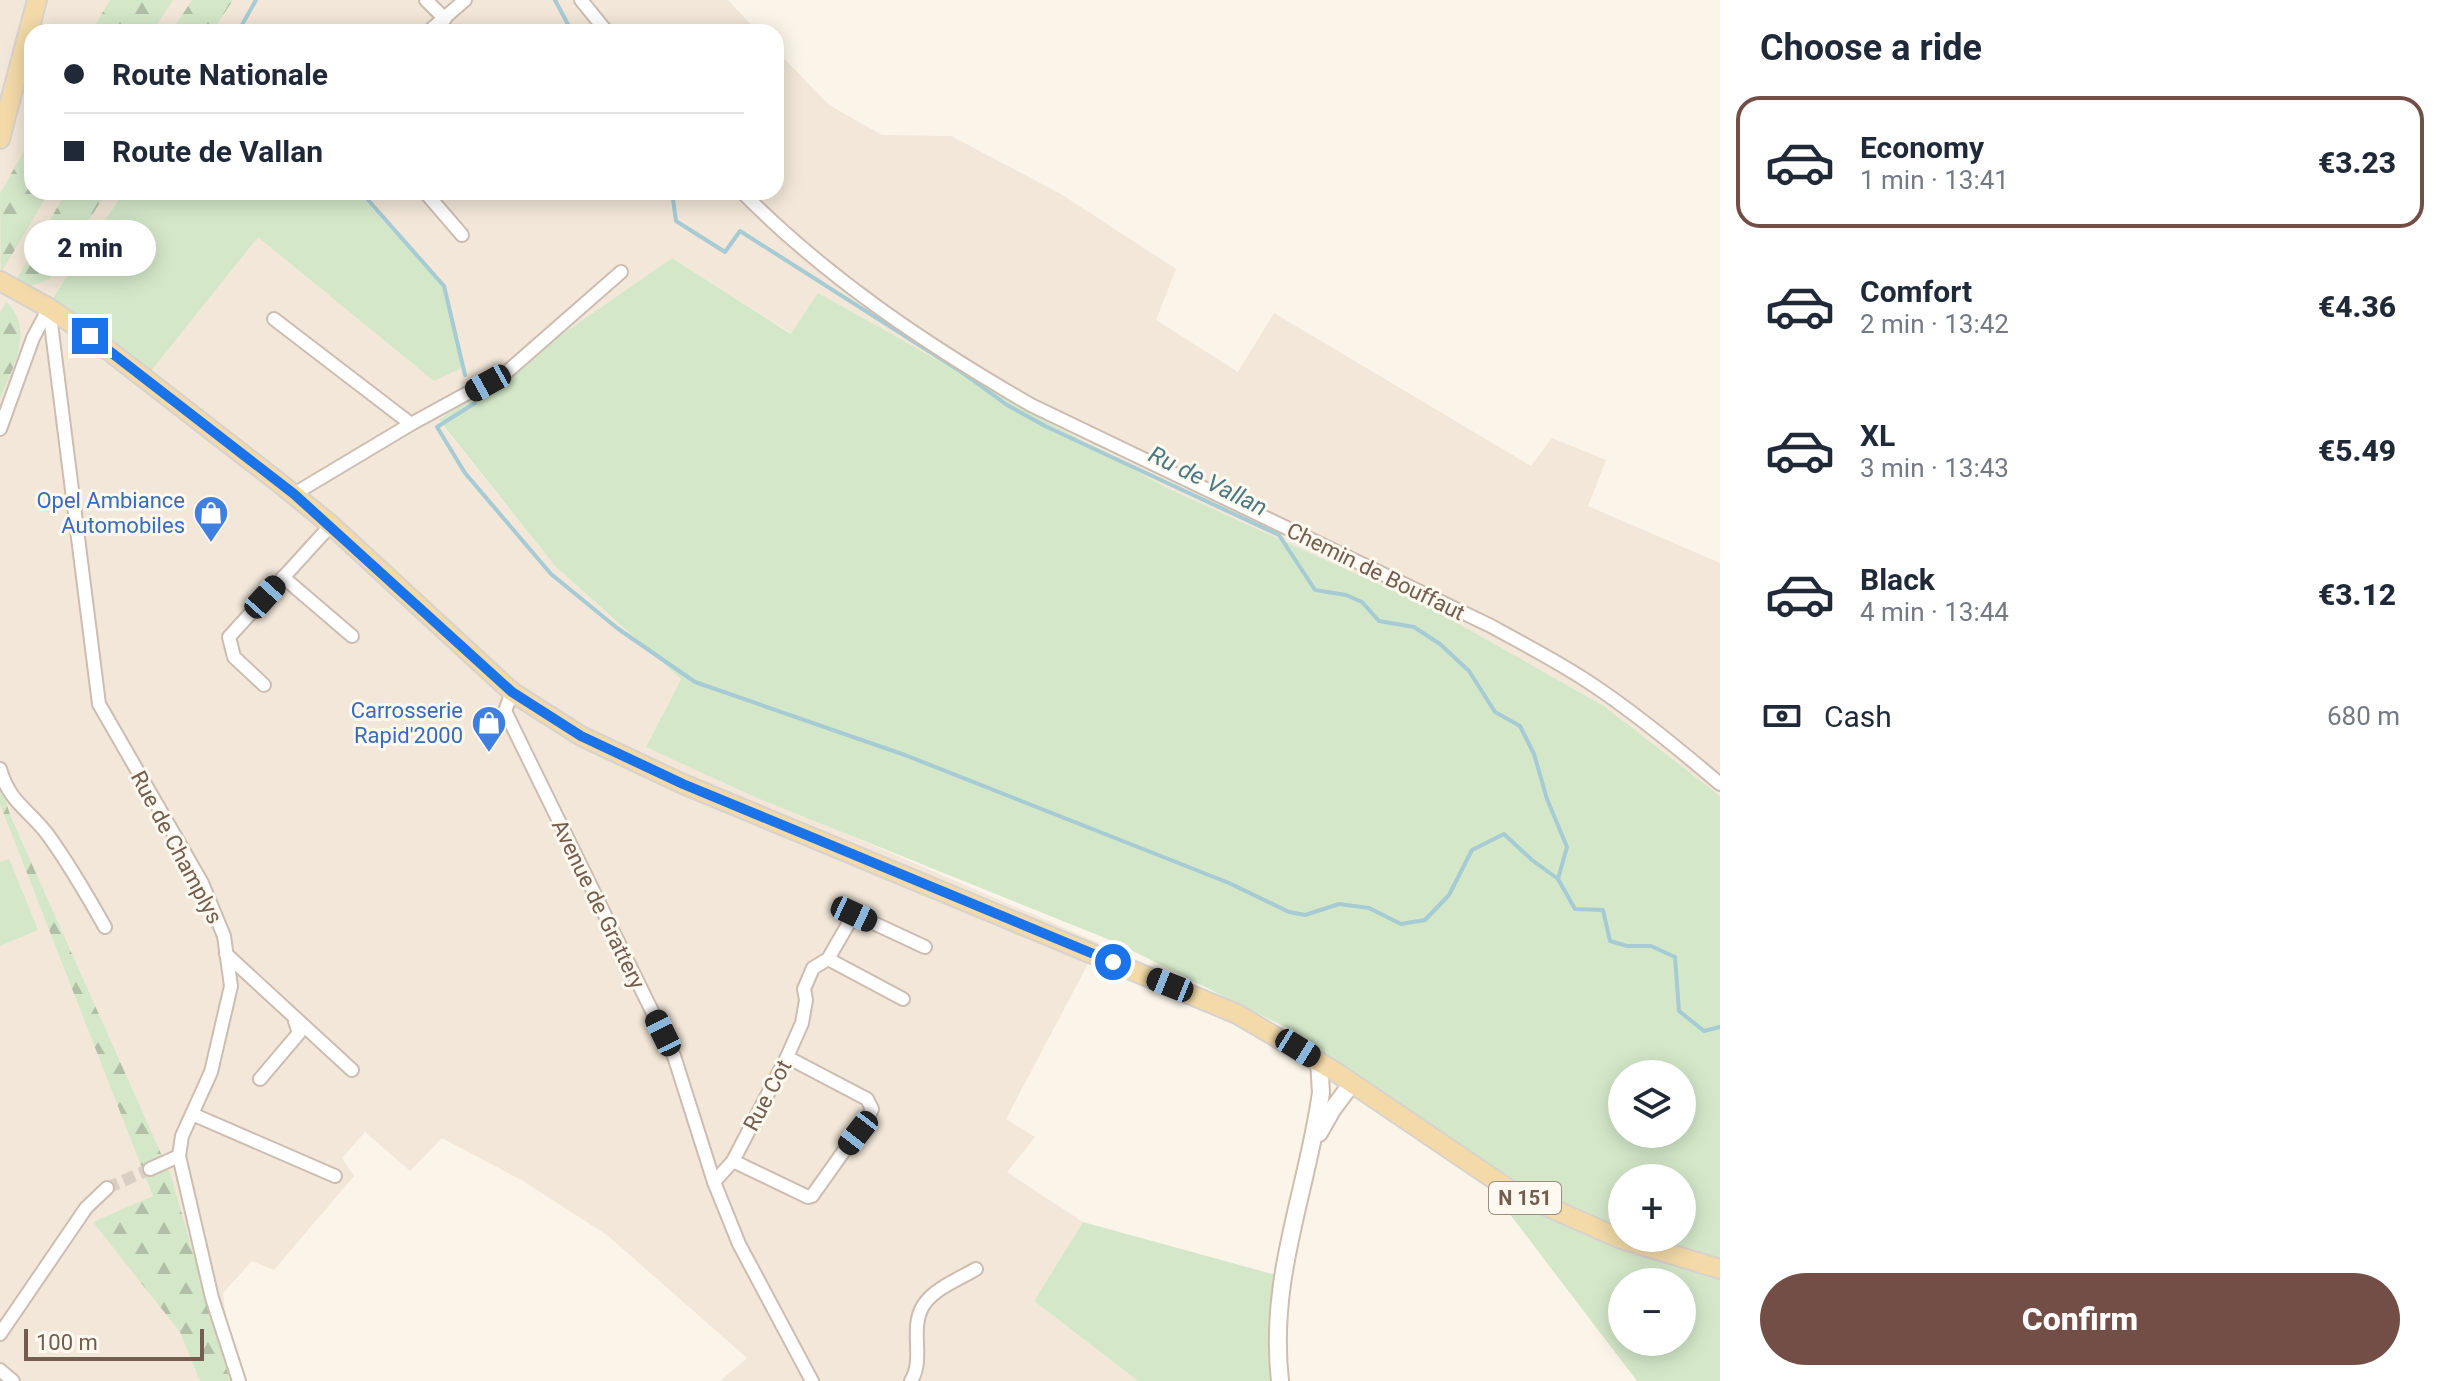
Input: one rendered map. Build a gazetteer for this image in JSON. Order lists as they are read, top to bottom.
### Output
{
  "streets": {
    "main road": ["N 151"],
    "street": [
      "Chemin de Bouffaut",
      "Rue de Champlys",
      "Avenue de Grattery",
      "Rue Cot"
    ]
  },
  "crossings": [
    ["Rue de Champlys", "N 151"],
    ["Avenue de Grattery", "Rue Cot"],
    ["Avenue de Grattery", "N 151"]
  ],
  "water": ["Ru de Vallan"],
  "places": {
    "shop": ["Opel Ambiance Automobiles", "Carrosserie Rapid'2000"]
  },
  "scale_bar": "100 m",
  "page": {
    "heading": "Choose a ride",
    "banner": ["Route Nationale", "Route de Vallan"],
    "list": [
      {
        "name": "Economy",
        "note": "1 min · 13:41",
        "value": "€3.23"
      },
      {
        "name": "Comfort",
        "note": "2 min · 13:42",
        "value": "€4.36"
      },
      {
        "name": "XL",
        "note": "3 min · 13:43",
        "value": "€5.49"
      },
      {
        "name": "Black",
        "note": "4 min · 13:44",
        "value": "€3.12"
      }
    ],
    "bubble": "2 min",
    "pay": ["Cash", "680 m"],
    "map_buttons": ["+", "−"],
    "buttons": "Confirm",
    "scale": "100 m"
  }
}
